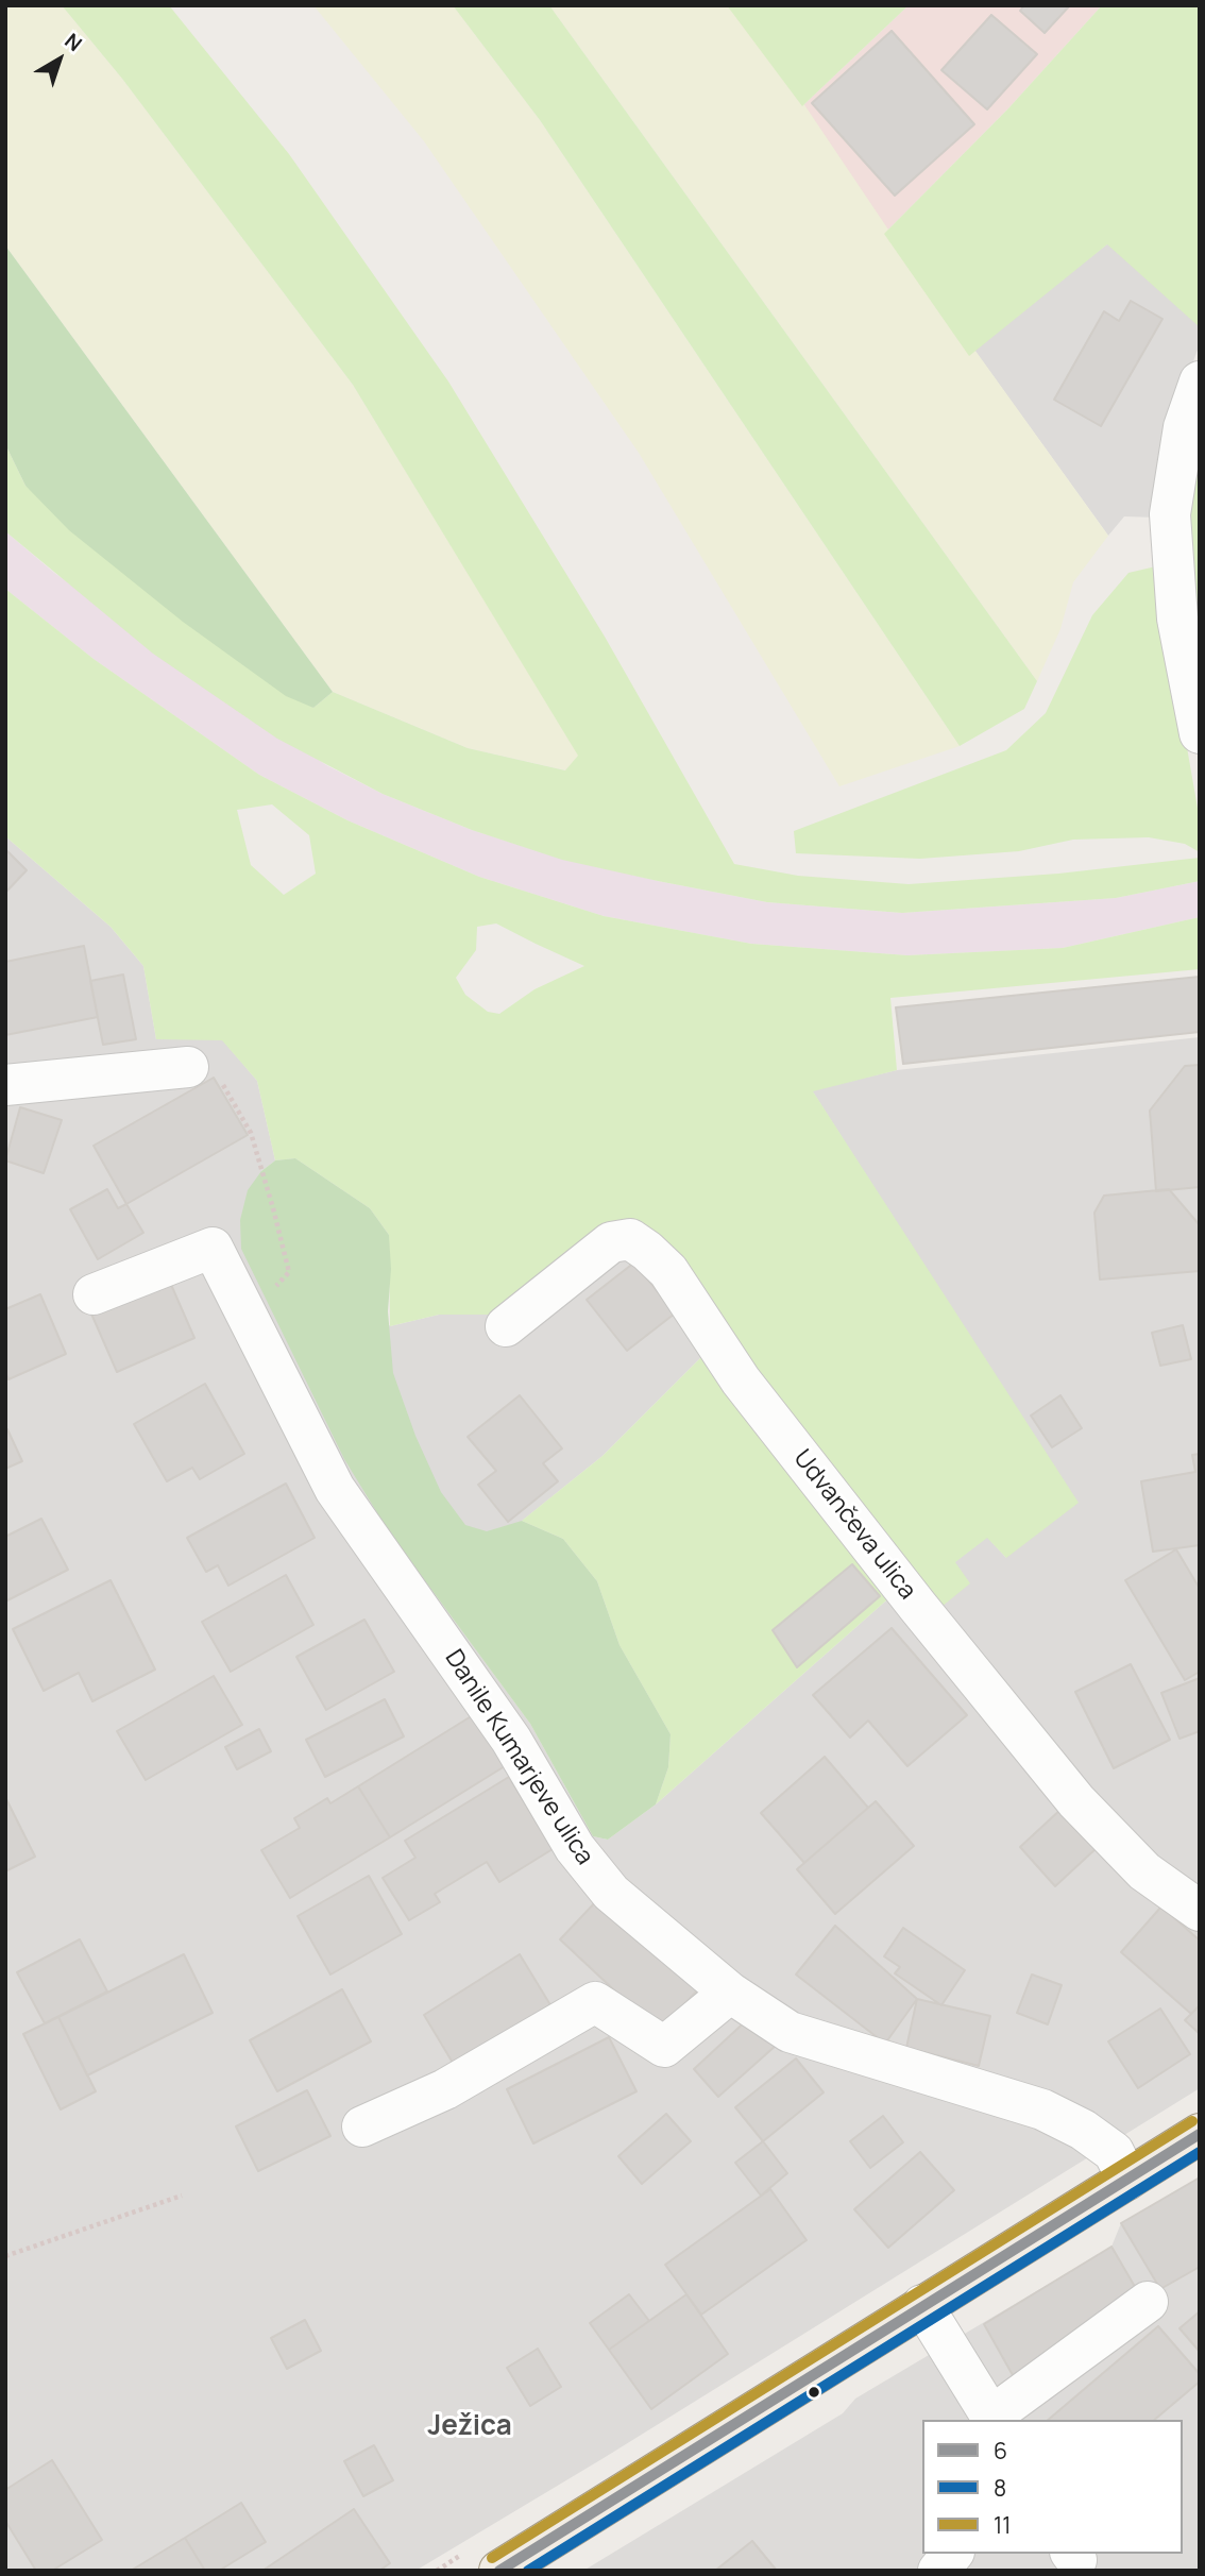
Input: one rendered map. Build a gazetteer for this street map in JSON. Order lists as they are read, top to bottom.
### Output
{
  "streets": {
    "street": ["Udvančeva ulica", "Danile Kumarjeve ulica"]
  },
  "districts": ["Ježica"],
  "lines": ["transit line 11", "transit line 6", "transit line 8"],
  "legend": ["6", "8", "11"],
  "north": "top right"
}
